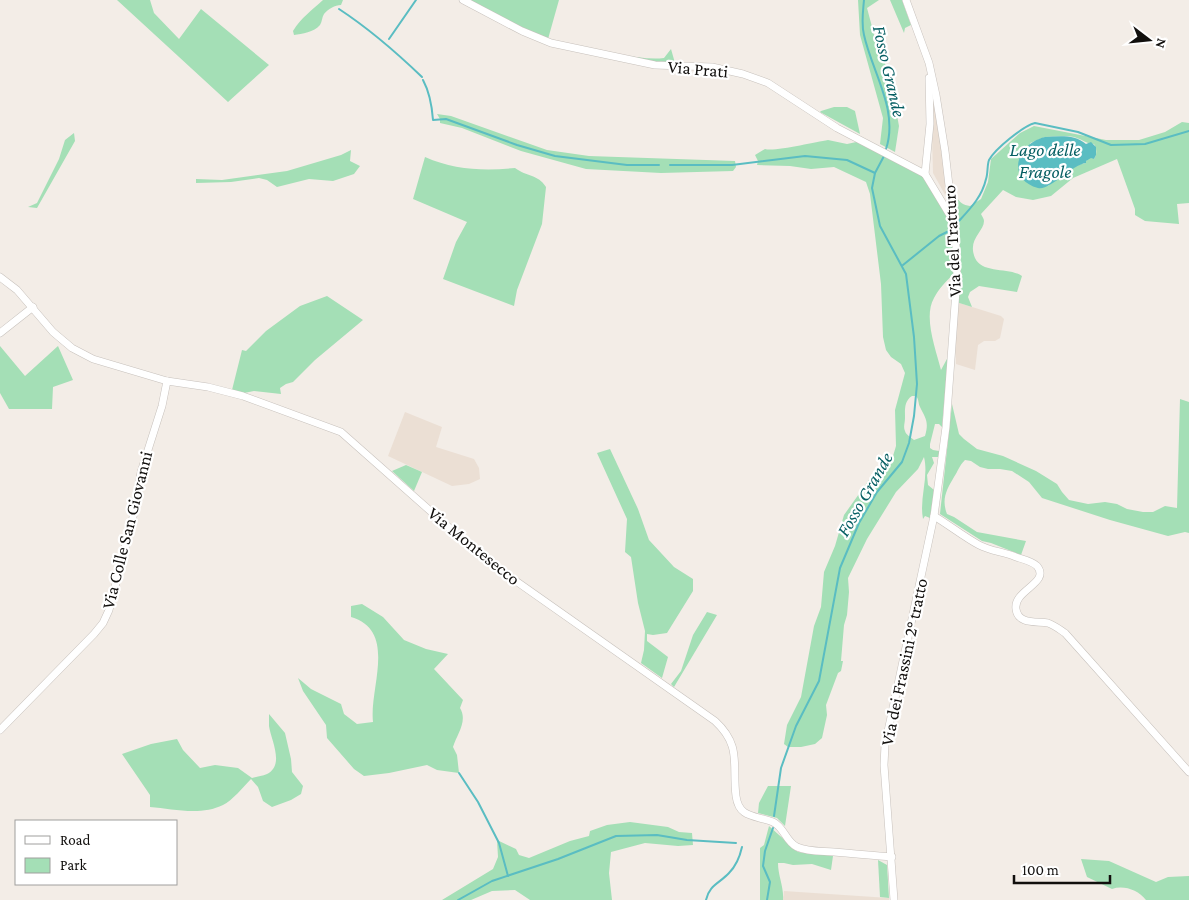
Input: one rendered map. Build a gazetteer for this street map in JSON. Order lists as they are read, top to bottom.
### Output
{
  "streets": {
    "street": [
      "Via Prati",
      "Via del Tratturo",
      "Via Colle San Giovanni",
      "Via Montesecco",
      "Via dei Frassini 2° tratto"
    ]
  },
  "crossings": [
    ["Via del Tratturo", "Via dei Frassini 2° tratto"],
    ["Via Colle San Giovanni", "Via Montesecco"],
    ["Via Montesecco", "Via dei Frassini 2° tratto"]
  ],
  "water": ["Fosso Grande", "Lago delle Fragole"],
  "legend": ["Road", "Park"],
  "scale_bar": "100 m",
  "north": "right"
}
